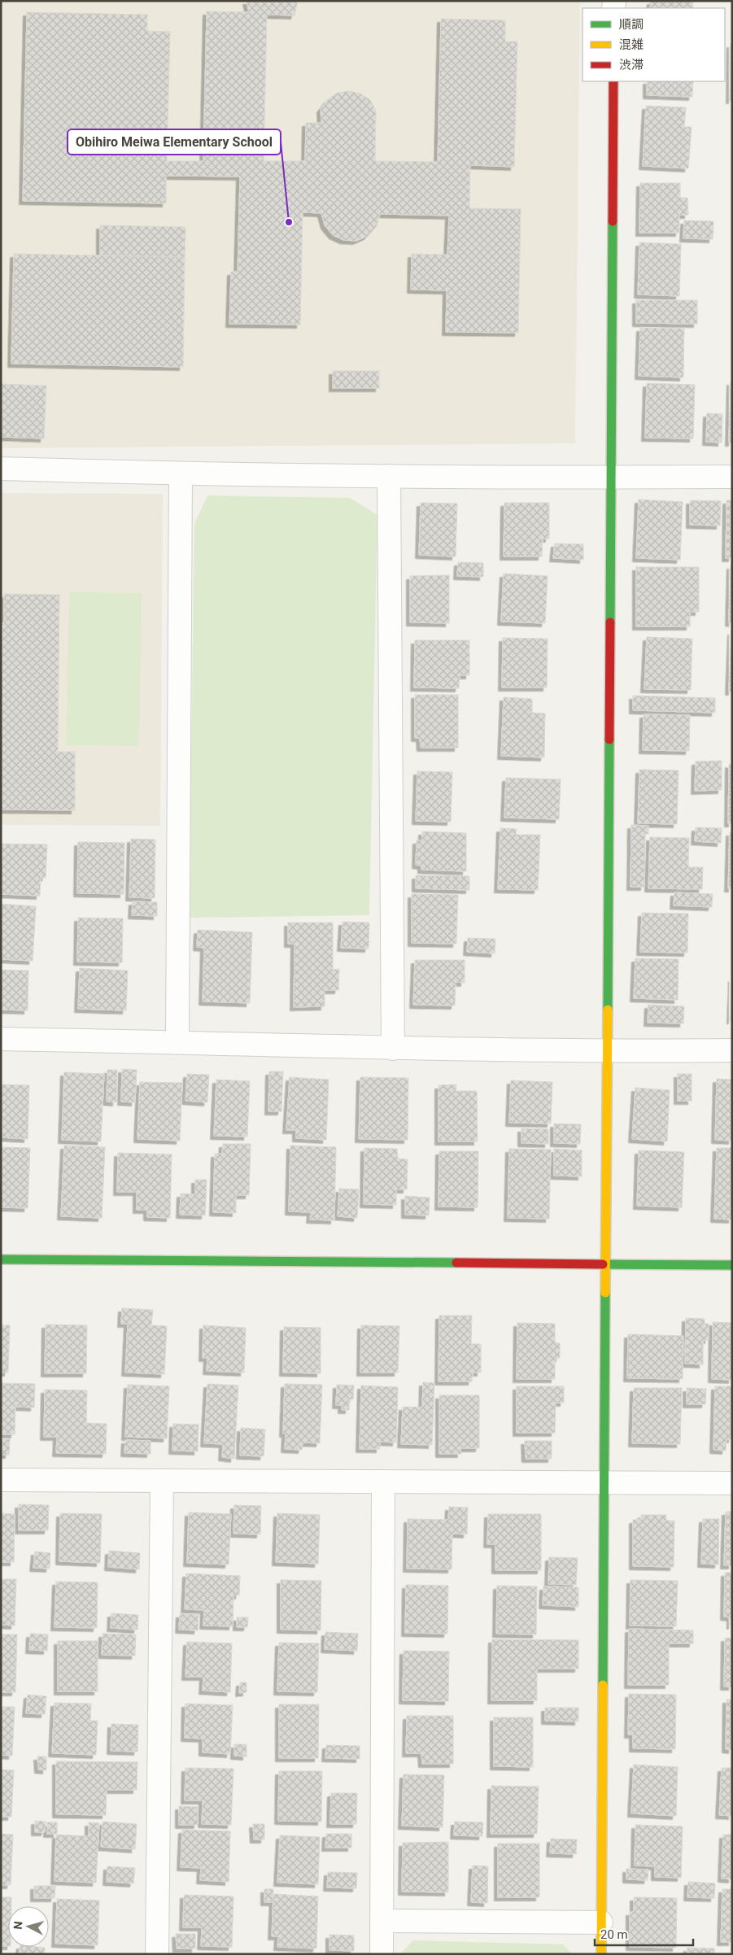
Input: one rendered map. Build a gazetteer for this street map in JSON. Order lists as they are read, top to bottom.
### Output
{
  "places": ["Obihiro Meiwa Elementary School"],
  "legend": ["順調", "混雑", "渋滞"],
  "scale_bar": "20 m",
  "north": "left"
}
